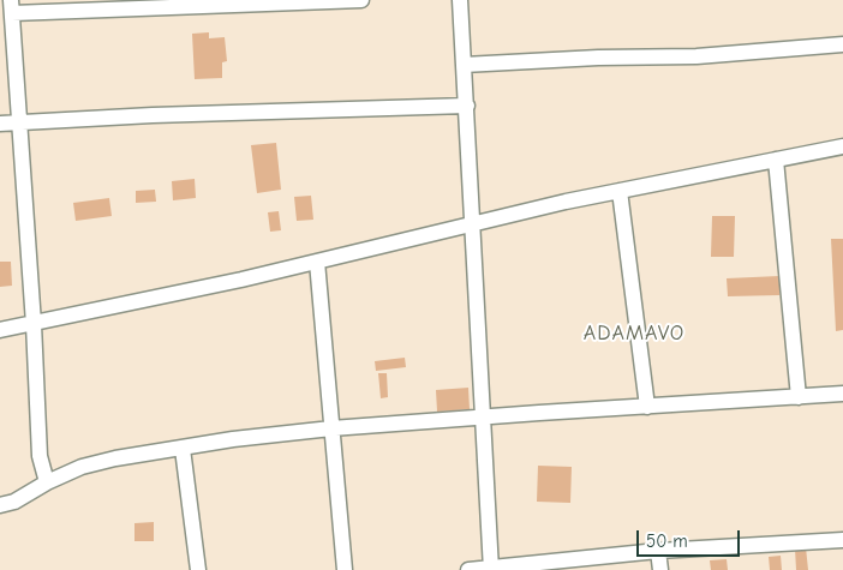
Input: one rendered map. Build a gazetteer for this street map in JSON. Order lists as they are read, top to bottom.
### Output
{
  "districts": ["ADAMAVO"],
  "scale_bar": "50 m"
}
